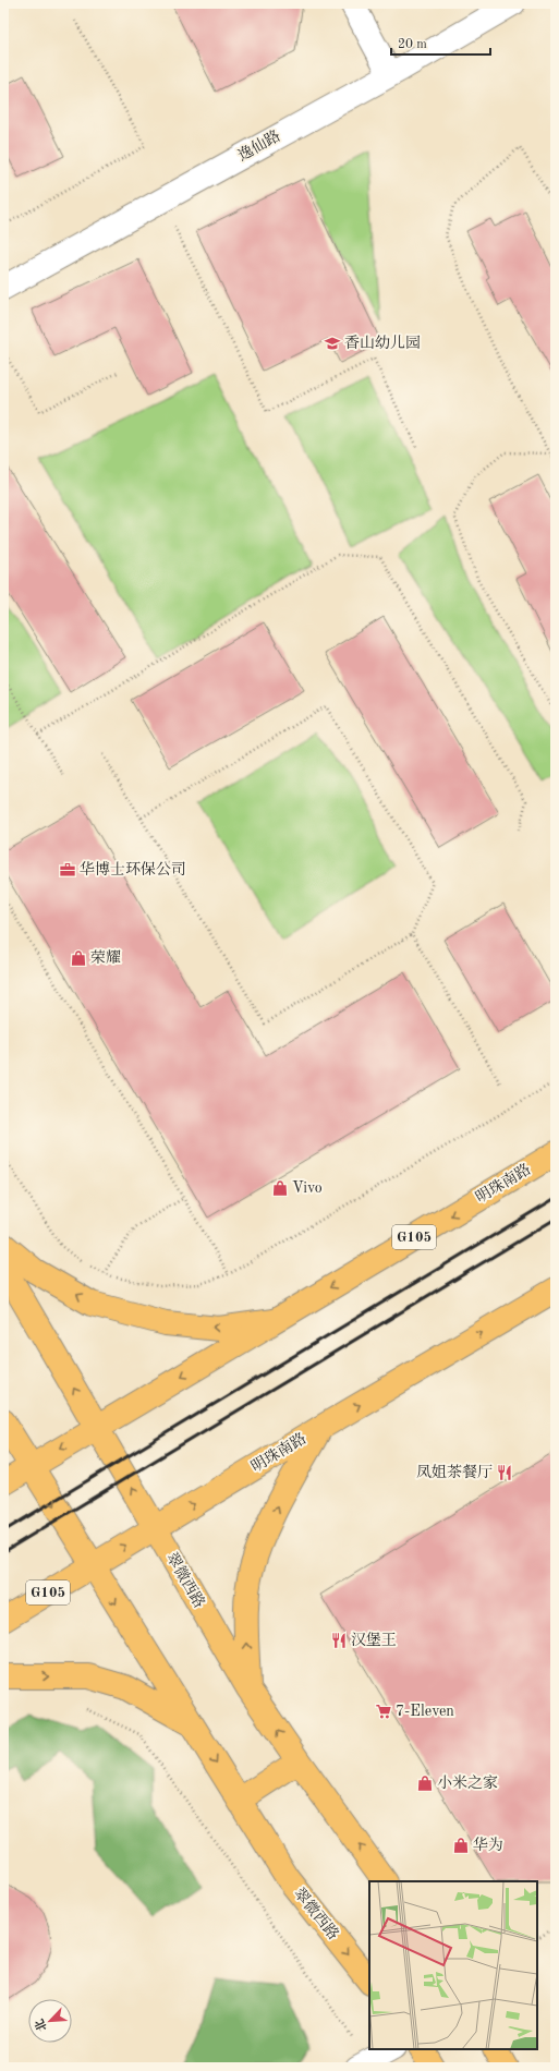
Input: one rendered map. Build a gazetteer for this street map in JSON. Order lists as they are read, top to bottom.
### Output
{
  "streets": {
    "main road": ["明珠南路", "G105", "翠微西路"],
    "street": ["逸仙路"]
  },
  "crossings": [
    ["明珠南路", "翠微西路"]
  ],
  "places": {
    "school or university": ["香山幼儿园"],
    "office": ["华博士环保公司"],
    "shop": [
      "荣耀",
      "Vivo",
      "小米之家",
      "华为"
    ],
    "restaurant": ["凤姐茶餐厅", "汉堡王"],
    "supermarket": ["7-Eleven"]
  },
  "scale_bar": "20 m",
  "north": "bottom left"
}
